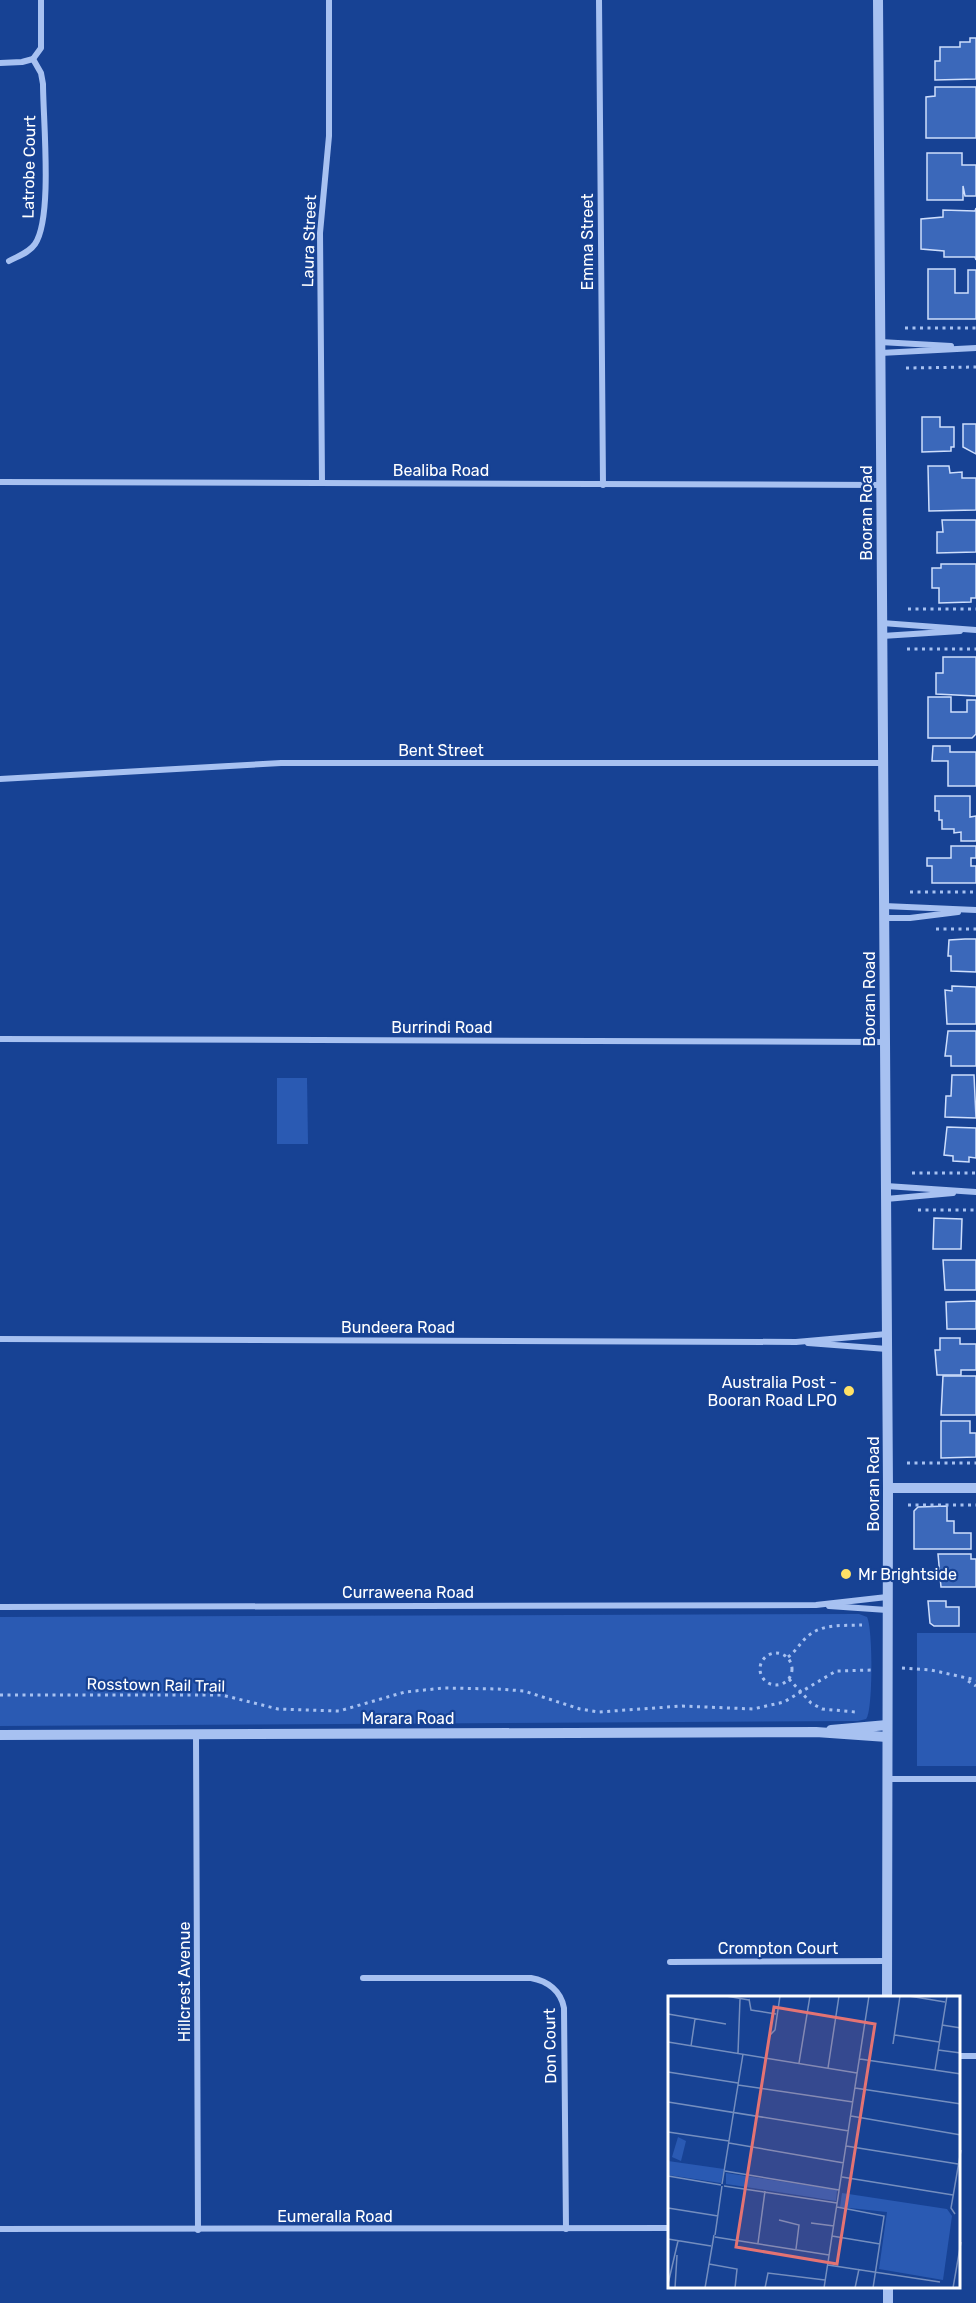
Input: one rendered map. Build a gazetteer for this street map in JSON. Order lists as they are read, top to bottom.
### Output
{
  "streets": {
    "street": [
      "Latrobe Court",
      "Laura Street",
      "Emma Street",
      "Bealiba Road",
      "Booran Road",
      "Bent Street",
      "Burrindi Road",
      "Bundeera Road",
      "Curraweena Road",
      "Marara Road",
      "Crompton Court",
      "Hillcrest Avenue",
      "Don Court",
      "Eumeralla Road"
    ],
    "path": ["Rosstown Rail Trail"]
  },
  "crossings": [
    ["Laura Street", "Bealiba Road"],
    ["Emma Street", "Bealiba Road"],
    ["Bealiba Road", "Booran Road"],
    ["Booran Road", "Bent Street"],
    ["Booran Road", "Burrindi Road"],
    ["Booran Road", "Bundeera Road"],
    ["Booran Road", "Curraweena Road"],
    ["Booran Road", "Marara Road"],
    ["Booran Road", "Crompton Court"],
    ["Marara Road", "Hillcrest Avenue"],
    ["Hillcrest Avenue", "Eumeralla Road"],
    ["Don Court", "Eumeralla Road"]
  ],
  "places": ["Australia Post - Booran Road LPO", "Mr Brightside"]
}
